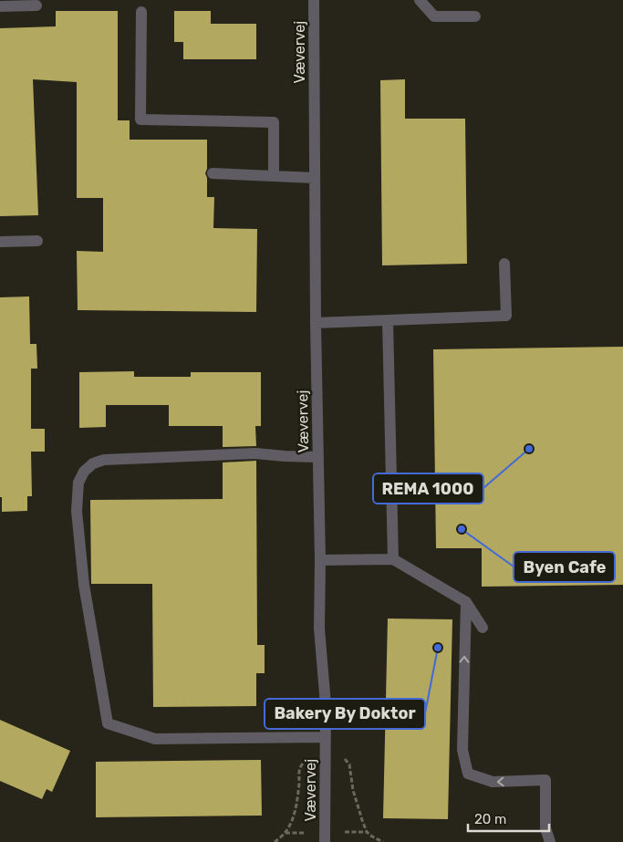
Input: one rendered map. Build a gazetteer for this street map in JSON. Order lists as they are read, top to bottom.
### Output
{
  "streets": {
    "street": ["Vævervej"]
  },
  "places": ["REMA 1000", "Byen Cafe", "Bakery By Doktor"],
  "scale_bar": "20 m"
}
